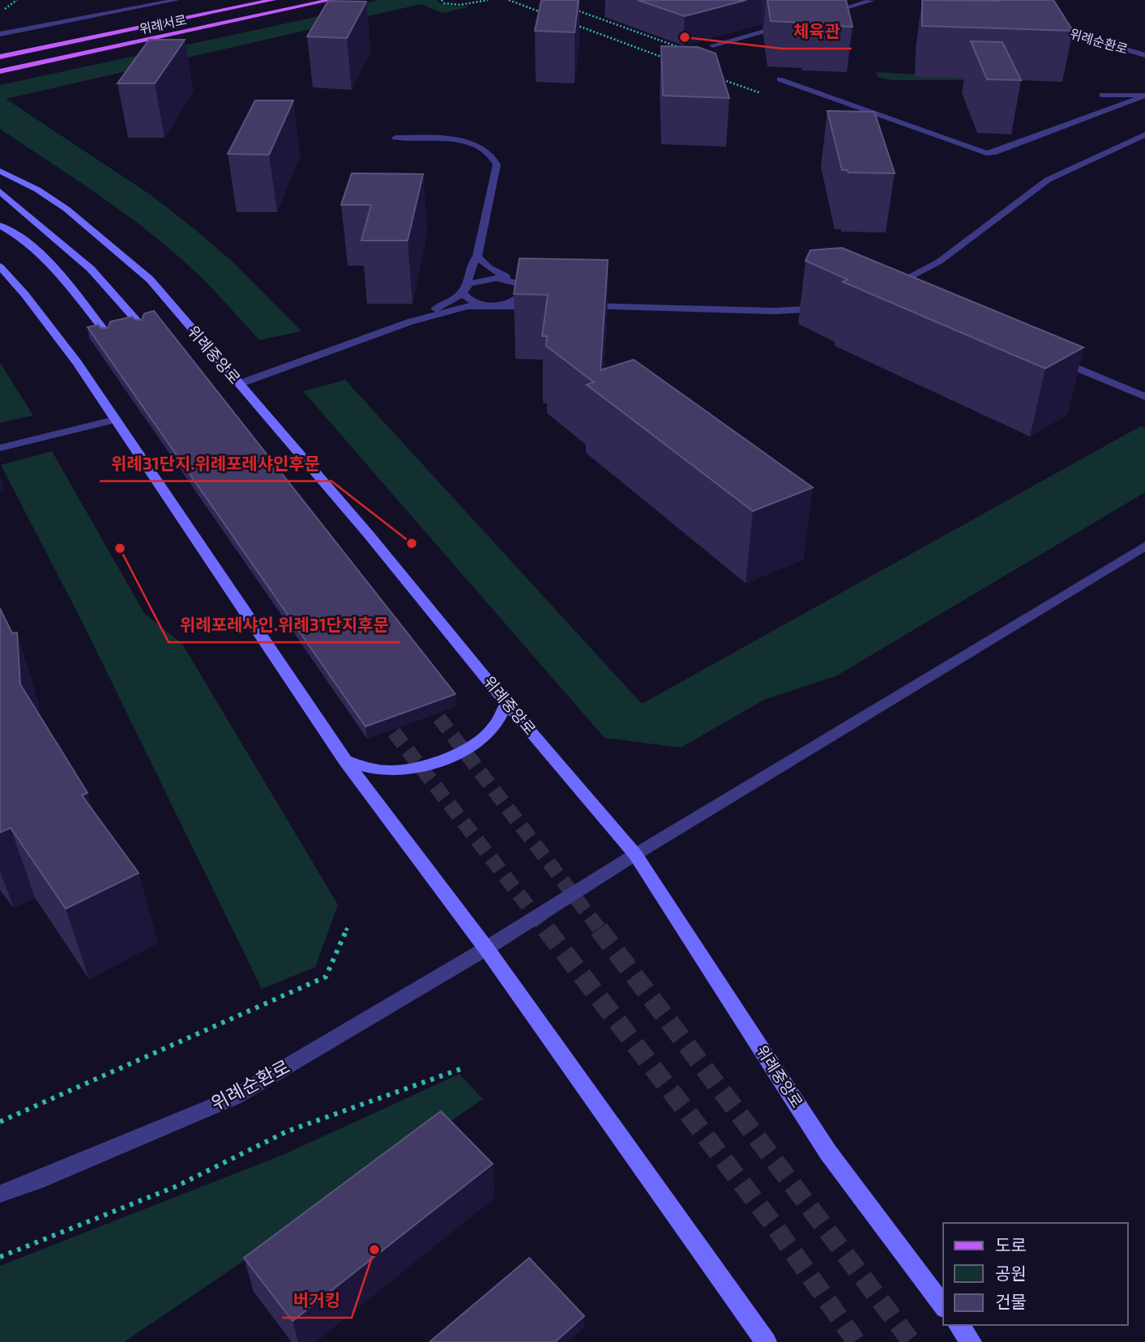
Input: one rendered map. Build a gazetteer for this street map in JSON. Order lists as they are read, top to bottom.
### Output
{
  "streets": {
    "main road": ["위례서로", "위례중앙로"],
    "street": ["위례순환로"]
  },
  "crossings": [
    ["위례순환로", "위례중앙로"]
  ],
  "places": [
    "체육관",
    "위례31단지.위례포레샤인후문",
    "위례포레샤인.위례31단지후문",
    "버거킹"
  ],
  "legend": ["도로", "공원", "건물"]
}
